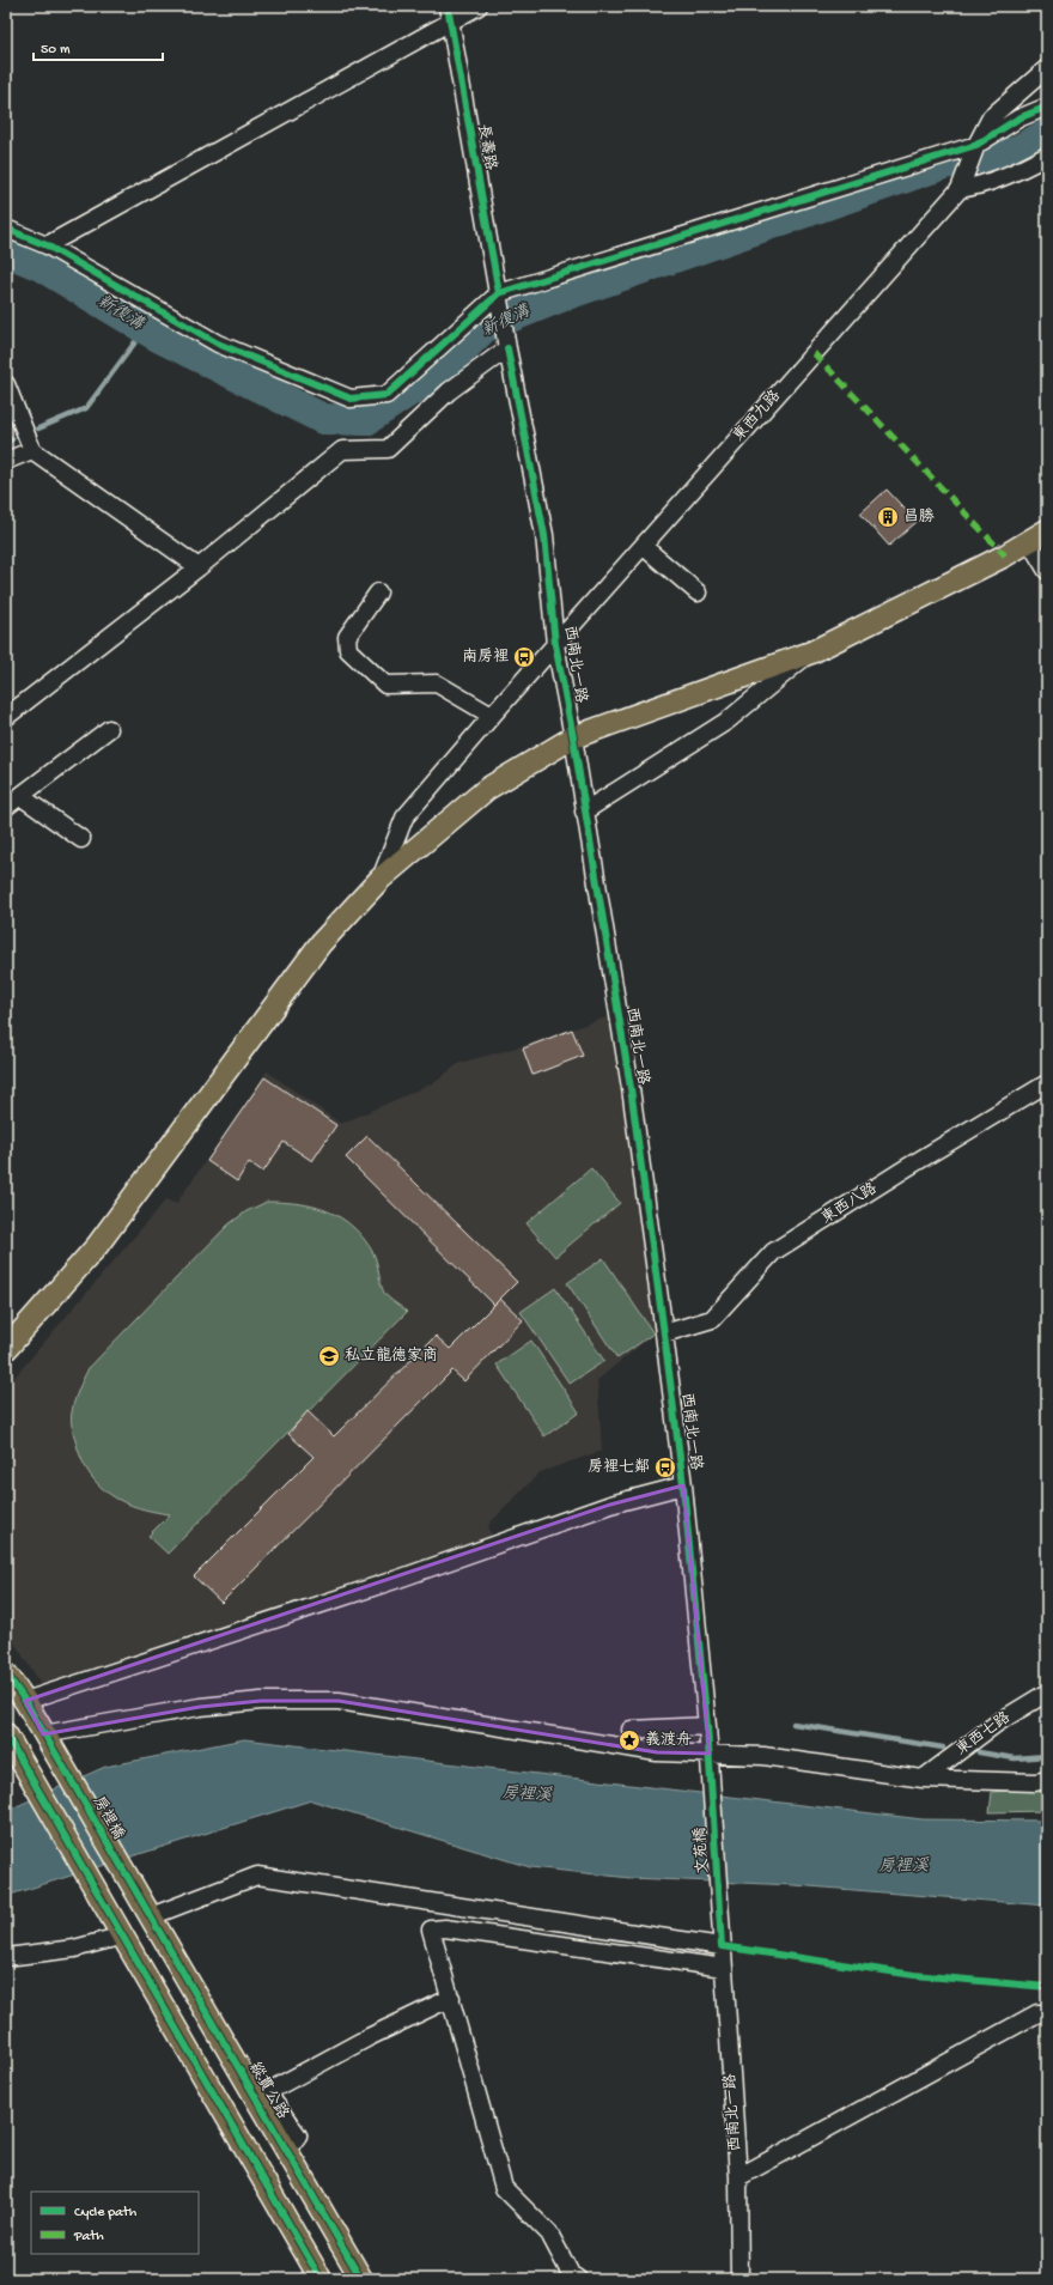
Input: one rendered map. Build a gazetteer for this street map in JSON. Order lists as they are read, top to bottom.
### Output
{
  "streets": {
    "main road": ["房裡橋", "縱貫公路"],
    "street": [
      "長壽路",
      "東西九路",
      "西南北一路",
      "東西八路",
      "東西七路",
      "文苑橋"
    ]
  },
  "crossings": [
    ["長壽路", "西南北一路"],
    ["東西九路", "西南北一路"],
    ["西南北一路", "東西八路"],
    ["西南北一路", "文苑橋"],
    ["房裡橋", "縱貫公路"]
  ],
  "water": ["新復溝", "房裡溪"],
  "places": {
    "building": ["昌勝"],
    "bus stop": ["南房裡", "房裡七鄰"],
    "school or university": ["私立龍德家商"],
    "place": ["義渡舟"]
  },
  "legend": ["Cycle path", "Path"],
  "scale_bar": "50 m"
}
